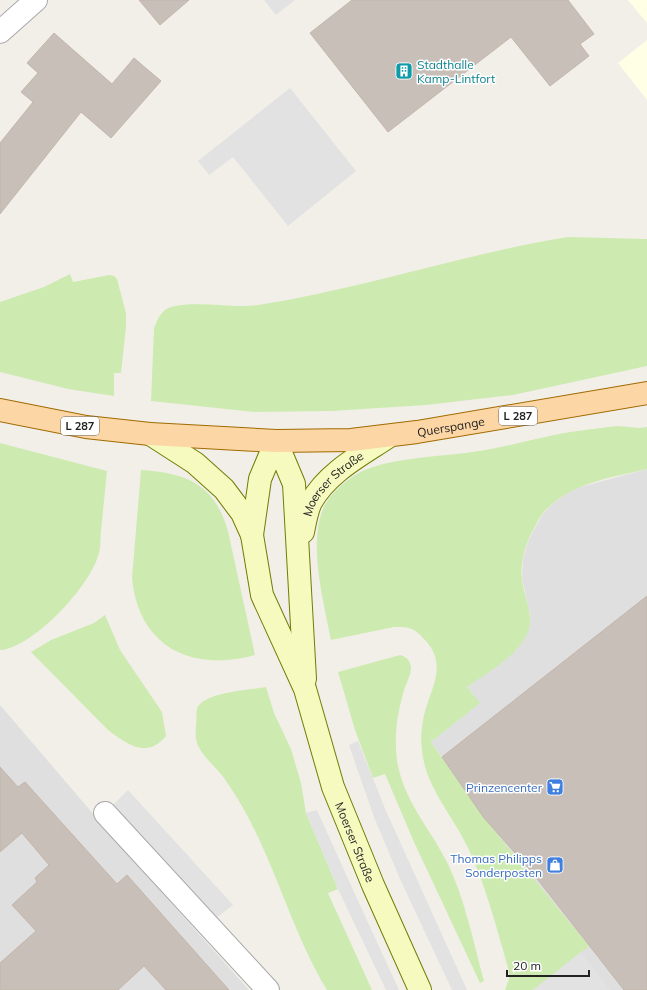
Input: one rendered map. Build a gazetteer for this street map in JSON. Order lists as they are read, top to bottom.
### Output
{
  "streets": {
    "main road": ["L 287", "Querspange", "Moerser Straße"]
  },
  "crossings": [
    ["Querspange", "Moerser Straße"]
  ],
  "places": {
    "building": ["Stadthalle Kamp-Lintfort"],
    "supermarket": ["Prinzencenter"],
    "shop": ["Thomas Philipps Sonderposten"]
  },
  "scale_bar": "20 m"
}
